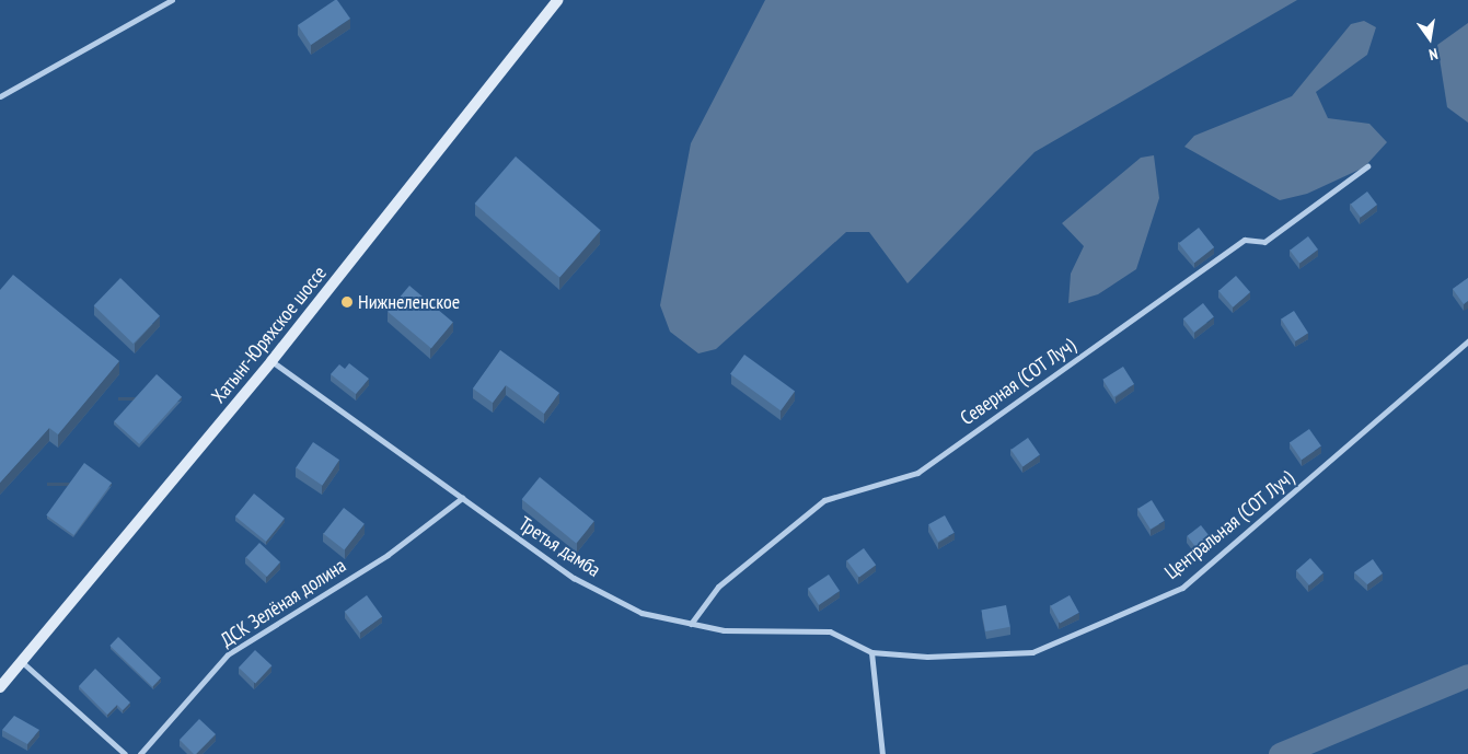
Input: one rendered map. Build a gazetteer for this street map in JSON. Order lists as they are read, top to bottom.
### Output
{
  "streets": {
    "main road": ["Хатынг-Юряхское шоссе"],
    "street": [
      "Северная (СОТ Луч)",
      "Центральная (СОТ Луч)",
      "Третья дамба",
      "ДСК Зелёная долина"
    ]
  },
  "crossings": [
    ["Хатынг-Юряхское шоссе", "Третья дамба"],
    ["Северная (СОТ Луч)", "Третья дамба"],
    ["Центральная (СОТ Луч)", "Третья дамба"],
    ["Третья дамба", "ДСК Зелёная долина"]
  ],
  "places": ["Нижнеленское"],
  "north": "bottom"
}
